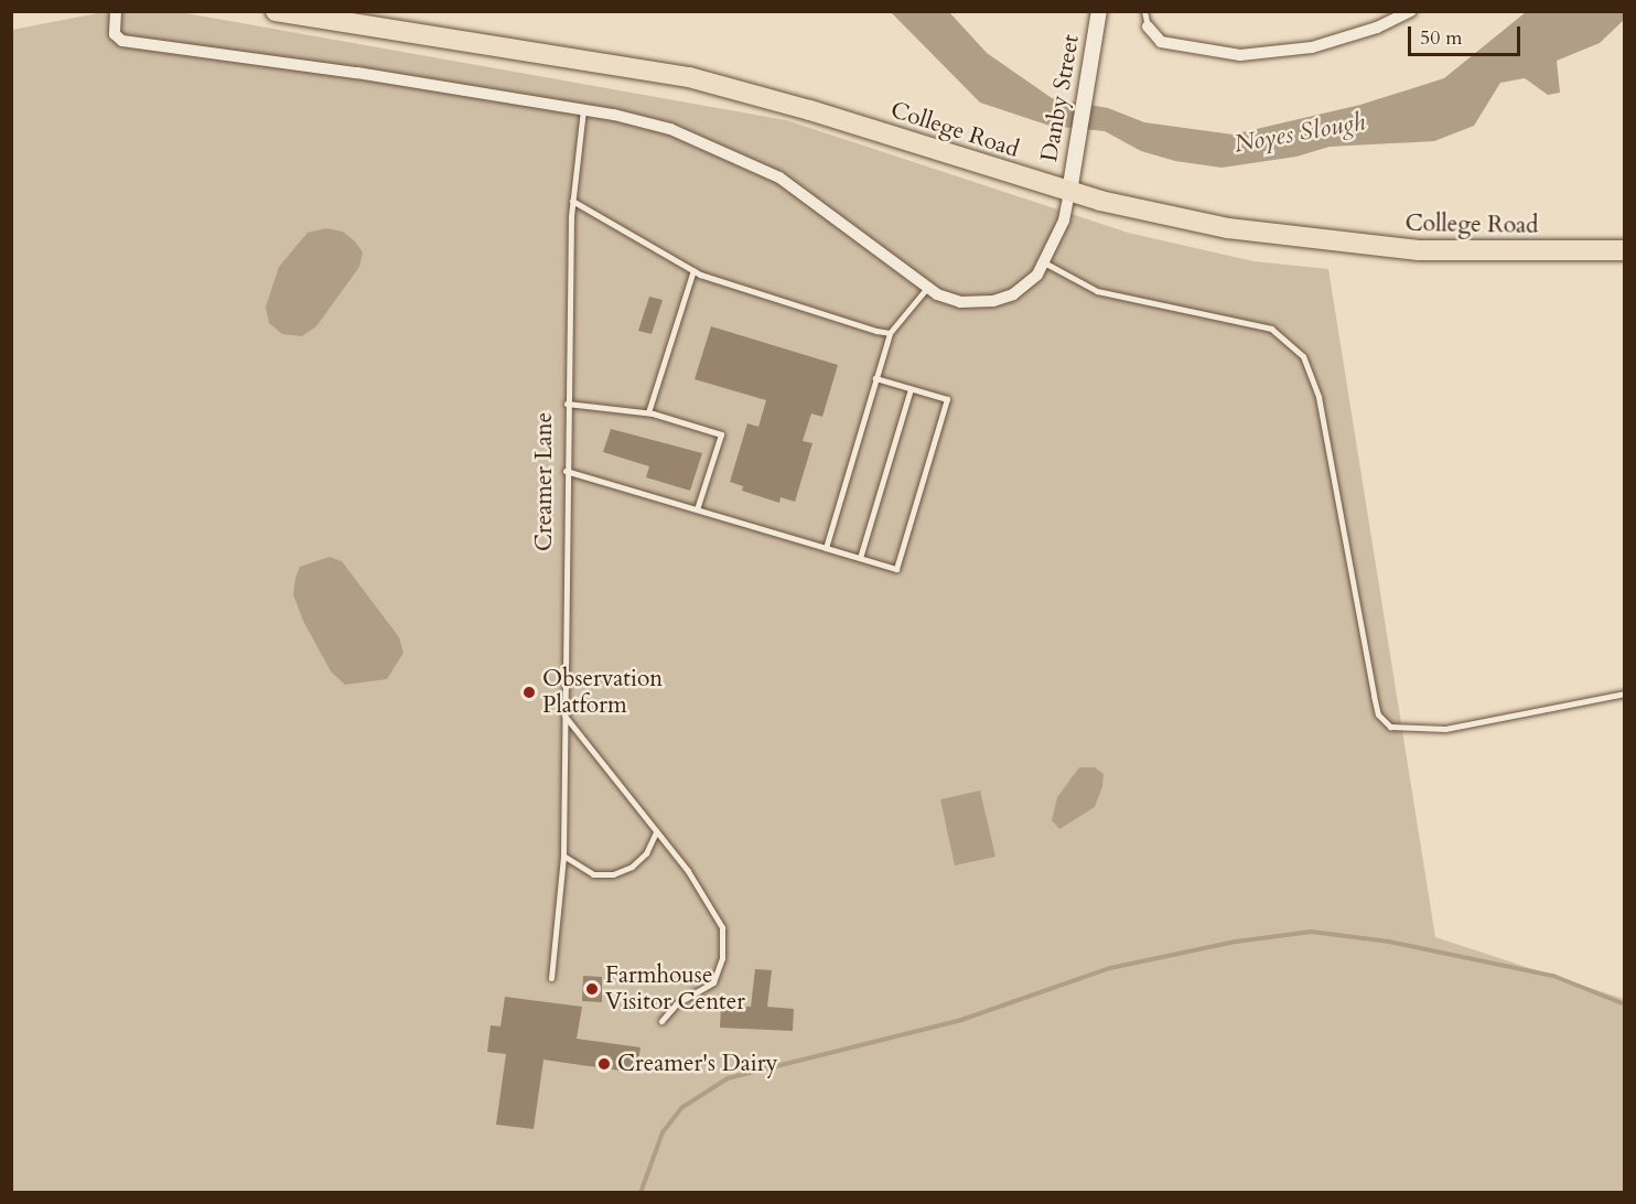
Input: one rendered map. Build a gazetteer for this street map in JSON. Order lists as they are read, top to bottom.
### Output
{
  "streets": {
    "main road": ["College Road"],
    "street": ["Danby Street"],
    "lane": ["Creamer Lane"]
  },
  "crossings": [
    ["Danby Street", "College Road"]
  ],
  "water": ["Noyes Slough"],
  "places": ["Observation Platform", "Farmhouse Visitor Center", "Creamer's Dairy"],
  "scale_bar": "50 m"
}
